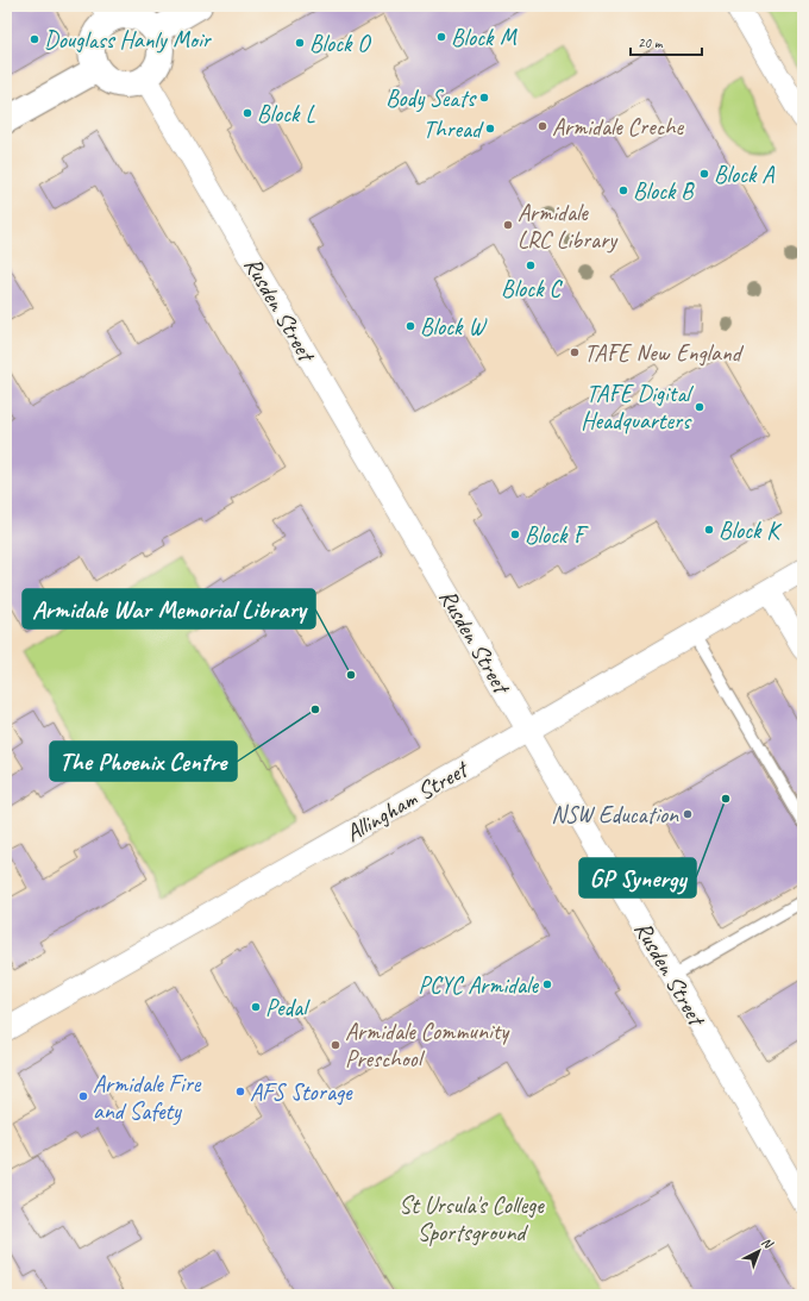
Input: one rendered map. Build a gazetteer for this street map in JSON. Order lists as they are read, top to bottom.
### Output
{
  "streets": {
    "street": ["Rusden Street", "Allingham Street"]
  },
  "crossings": [
    ["Rusden Street", "Allingham Street"]
  ],
  "parks": ["St Ursula's College Sportsground"],
  "places": [
    "Block M",
    "Douglass Hanly Moir",
    "Block O",
    "Body Seats",
    "Block L",
    "Armidale Creche",
    "Thread",
    "Block A",
    "Block B",
    "Armidale LRC Library",
    "Block C",
    "Block W",
    "TAFE New England",
    "TAFE Digital Headquarters",
    "Block K",
    "Block F",
    "Armidale War Memorial Library",
    "The Phoenix Centre",
    "GP Synergy",
    "NSW Education",
    "PCYC Armidale",
    "Pedal",
    "Armidale Community Preschool",
    "AFS Storage",
    "Armidale Fire and Safety"
  ],
  "scale_bar": "20 m",
  "north": "top right"
}
